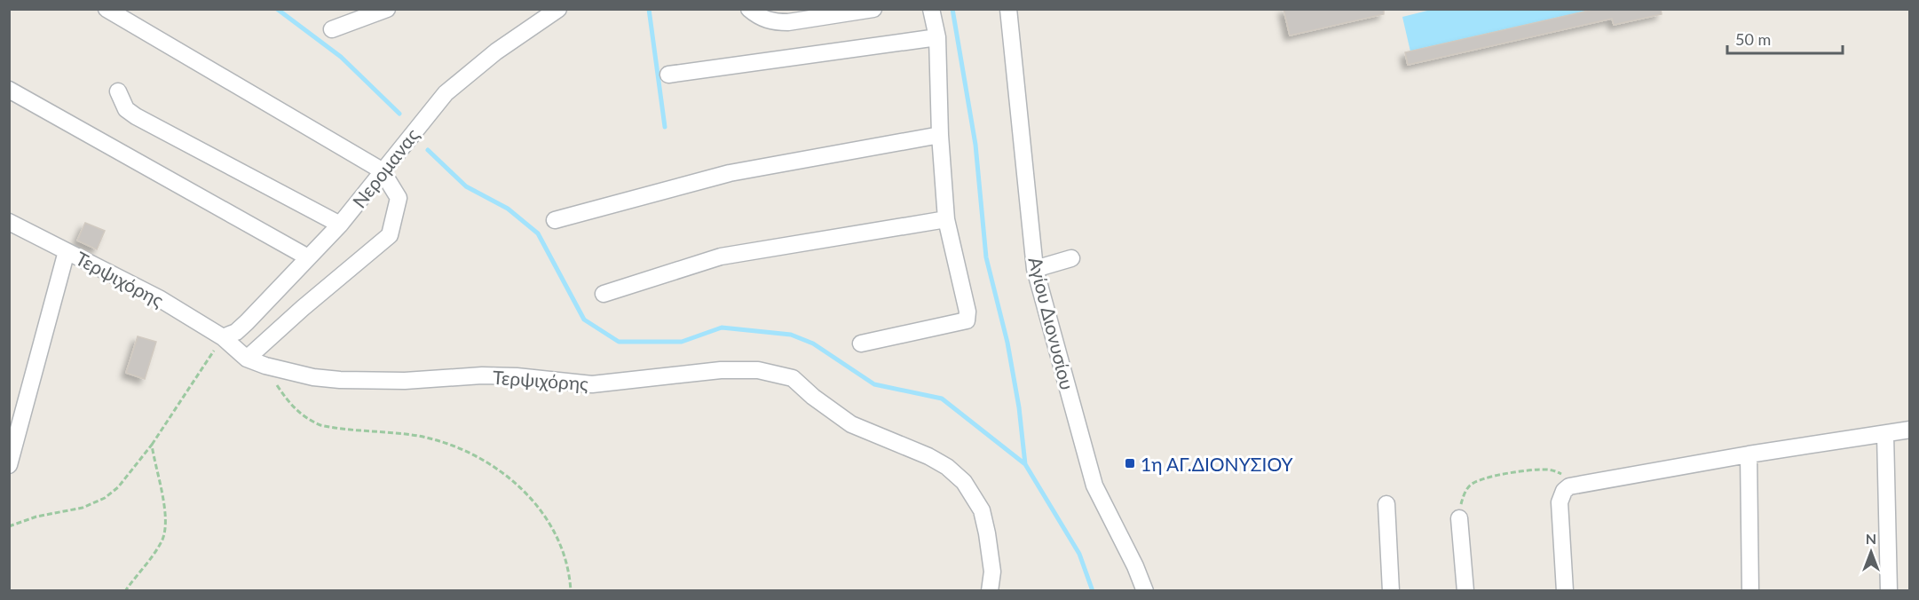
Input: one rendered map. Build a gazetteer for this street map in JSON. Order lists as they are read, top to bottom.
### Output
{
  "streets": {
    "street": ["Νερομανας", "Τερψιχόρης", "Αγίου Διονυσίου"]
  },
  "crossings": [
    ["Νερομανας", "Τερψιχόρης"]
  ],
  "places": {
    "transit": ["1η ΑΓ.ΔΙΟΝΥΣΙΟΥ"]
  },
  "scale_bar": "50 m",
  "north": "top"
}
